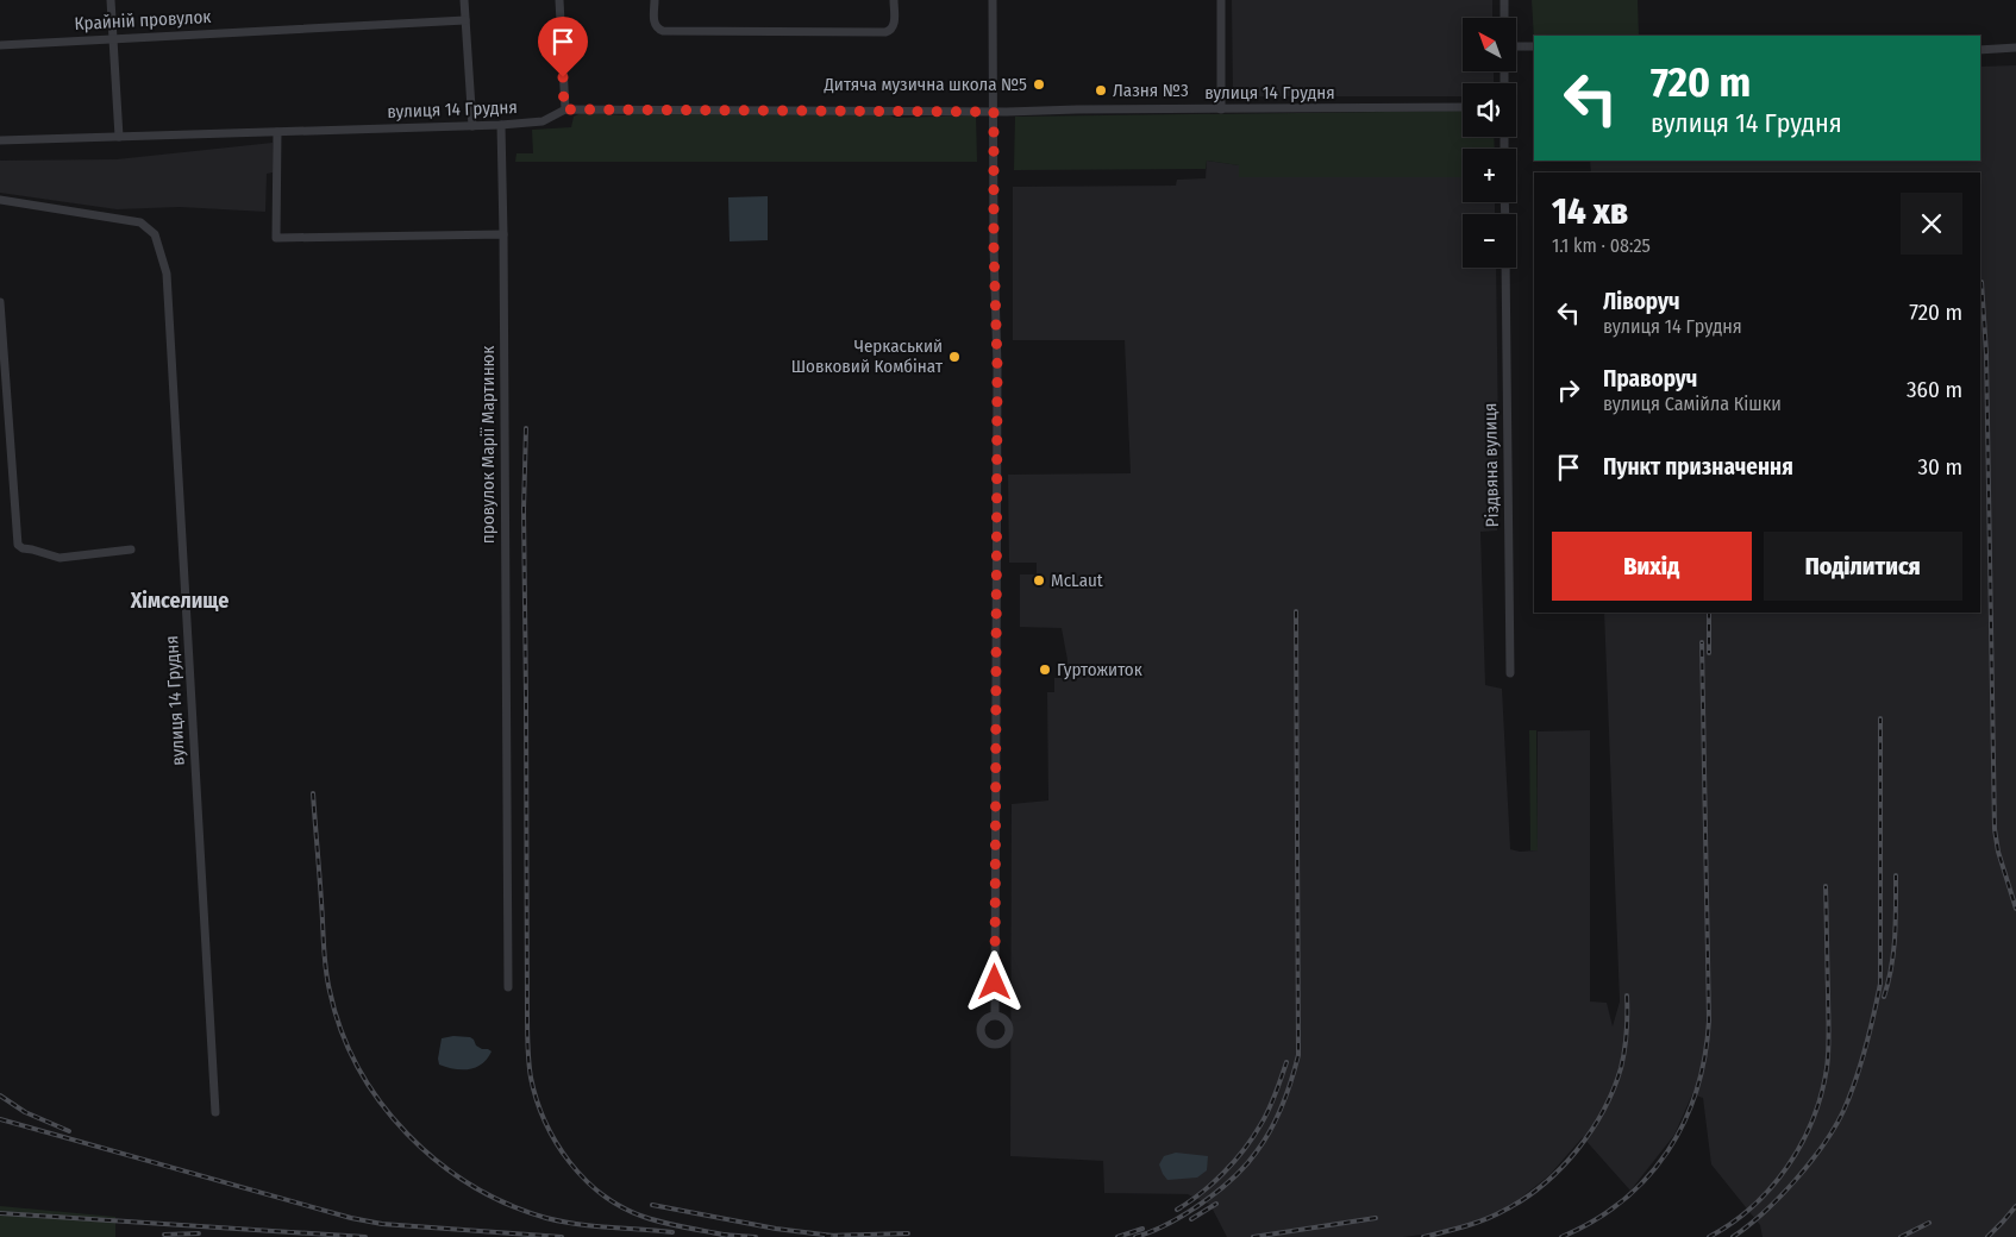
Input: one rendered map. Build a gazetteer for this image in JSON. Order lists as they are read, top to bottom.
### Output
{
  "streets": {
    "street": [
      "Крайній провулок",
      "вулиця 14 Грудня",
      "провулок Марії Мартинюк",
      "Різдвяна вулиця"
    ]
  },
  "crossings": [
    ["вулиця 14 Грудня", "провулок Марії Мартинюк"]
  ],
  "districts": ["Хімселище"],
  "places": [
    "Дитяча музична школа №5",
    "Лазня №3",
    "Черкаський Шовковий Комбінат",
    "McLaut",
    "Гуртожиток"
  ],
  "north": "top left",
  "page": {
    "map_buttons": ["+", "−"],
    "turn": ["720 m", "вулиця 14 Грудня"],
    "heading": ["14 хв", "1.1 km · 08:25"],
    "list": [
      {
        "name": "Ліворуч",
        "note": "вулиця 14 Грудня",
        "value": "720 m"
      },
      {
        "name": "Праворуч",
        "note": "вулиця Самійла Кішки",
        "value": "360 m"
      },
      {
        "name": "Пункт призначення",
        "value": "30 m"
      }
    ],
    "buttons": ["Вихід", "Поділитися"]
  }
}
